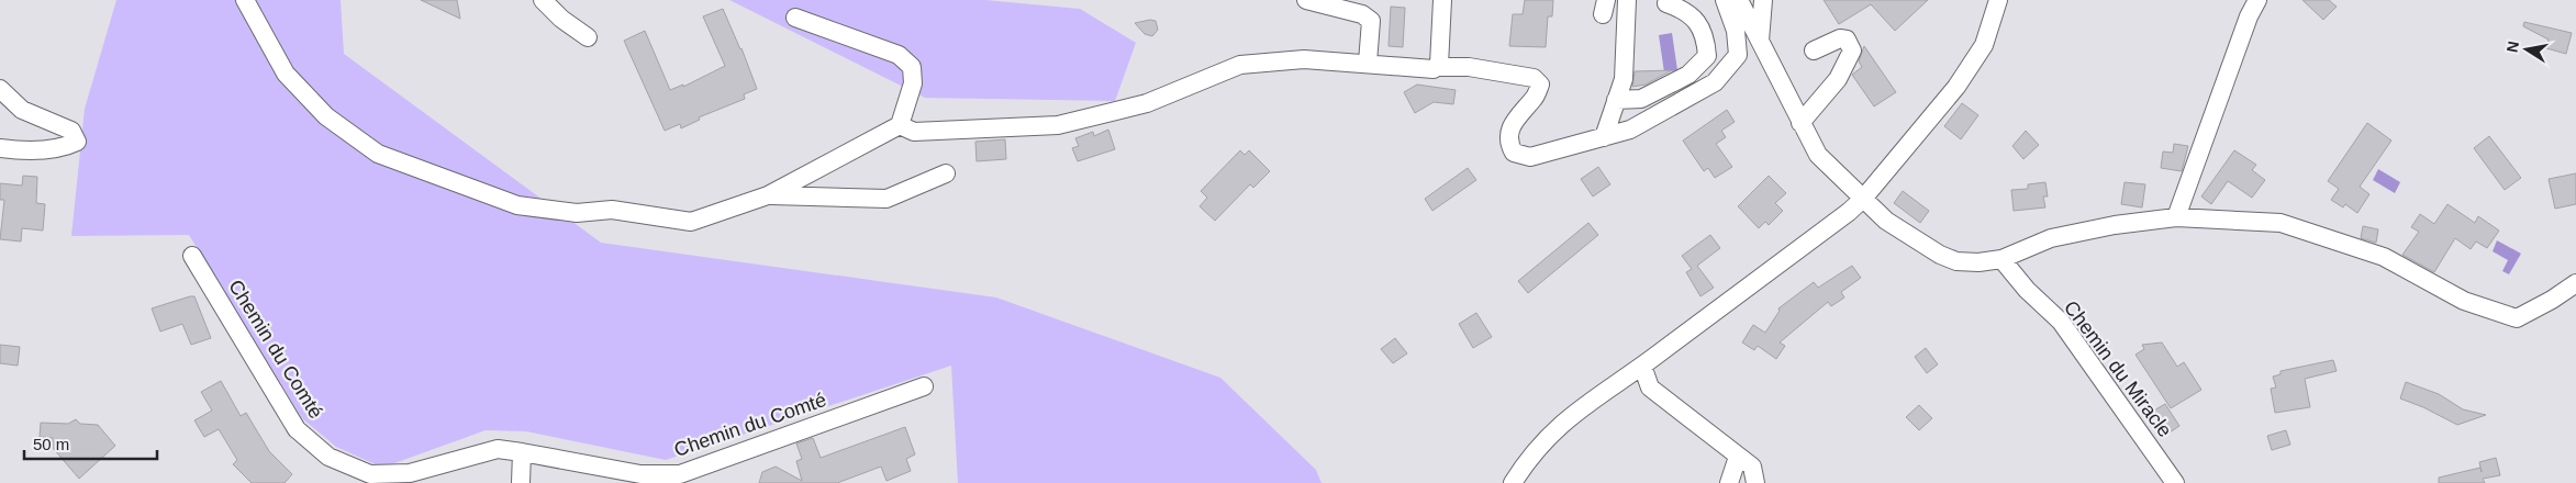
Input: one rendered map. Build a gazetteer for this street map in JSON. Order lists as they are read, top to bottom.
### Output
{
  "streets": {
    "street": ["Chemin du Comté", "Chemin du Miracle"]
  },
  "scale_bar": "50 m",
  "north": "left"
}
